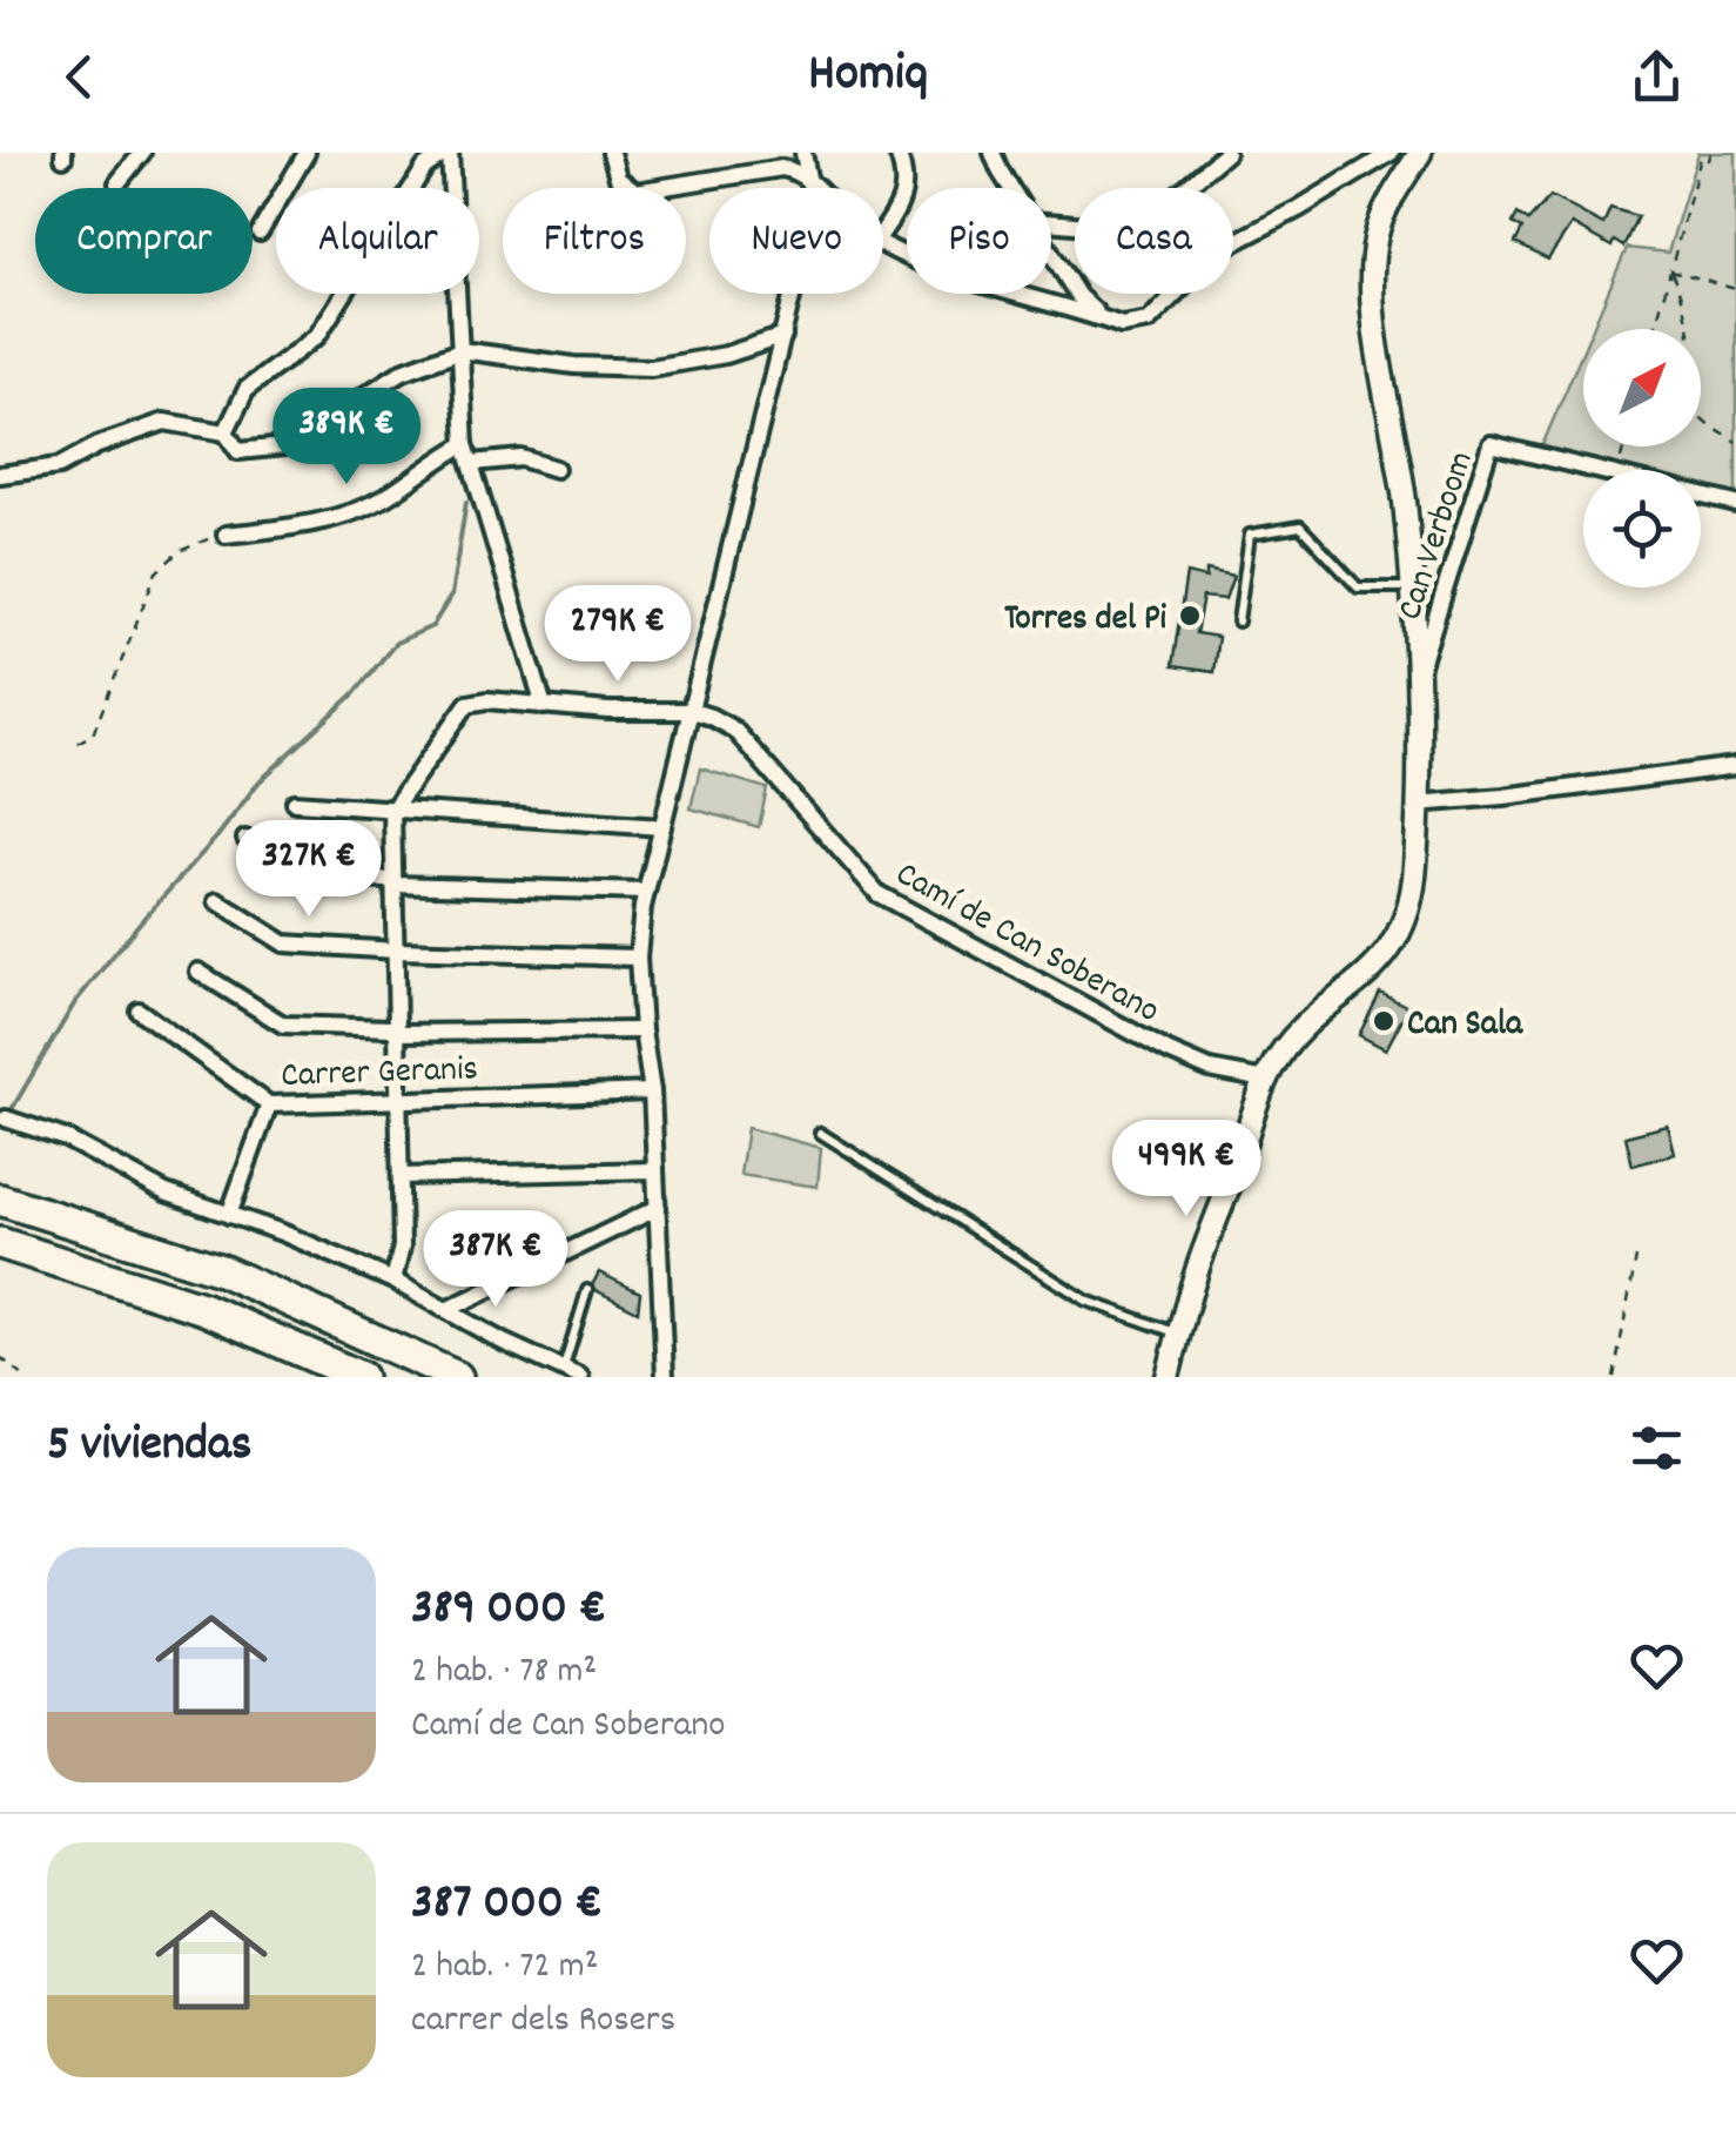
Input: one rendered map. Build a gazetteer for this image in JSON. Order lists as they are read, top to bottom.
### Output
{
  "streets": {
    "street": ["Can Verboom", "Camí de Can Soberano", "Carrer Geranis"]
  },
  "places": ["Torres del Pi", "Can Sala"],
  "north": "top right",
  "page": {
    "header": "Homiq",
    "chip": [
      "Comprar",
      "Alquilar",
      "Filtros",
      "Nuevo",
      "Piso",
      "Casa"
    ],
    "price": [
      "389K €",
      "279K €",
      "327K €",
      "499K €",
      "387K €"
    ],
    "heading": "5 viviendas",
    "list": [
      {
        "name": "389 000 €",
        "note": "2 hab. · 78 m² · Camí de Can Soberano"
      },
      {
        "name": "387 000 €",
        "note": "2 hab. · 72 m² · carrer dels Rosers"
      }
    ]
  }
}
